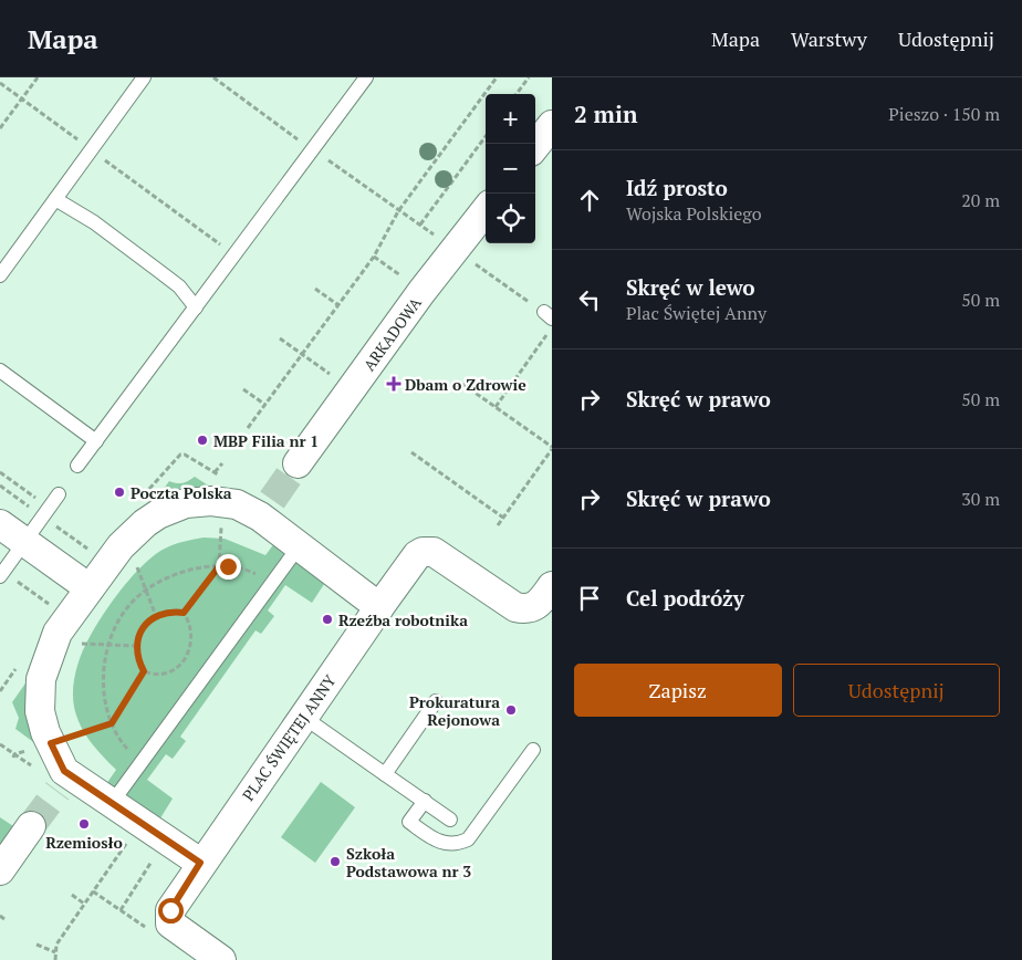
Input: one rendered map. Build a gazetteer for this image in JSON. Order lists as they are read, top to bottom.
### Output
{
  "streets": {
    "street": ["ARKADOWA", "PLAC ŚWIĘTEJ ANNY"]
  },
  "places": {
    "health": ["Dbam o Zdrowie"],
    "other": [
      "MBP Filia nr 1",
      "Poczta Polska",
      "Rzeźba robotnika",
      "Prokuratura Rejonowa",
      "Rzemiosło",
      "Szkoła Podstawowa nr 3"
    ]
  },
  "page": {
    "header": "Mapa",
    "nav": ["Mapa", "Warstwy", "Udostępnij"],
    "heading": ["2 min", "Pieszo · 150 m"],
    "map_buttons": ["+", "−"],
    "list": [
      ["Idź prosto", "Wojska Polskiego", "20 m"],
      ["Skręć w lewo", "Plac Świętej Anny", "50 m"],
      ["Skręć w prawo", "50 m"],
      ["Skręć w prawo", "30 m"],
      "Cel podróży"
    ],
    "buttons": ["Zapisz", "Udostępnij"]
  }
}
